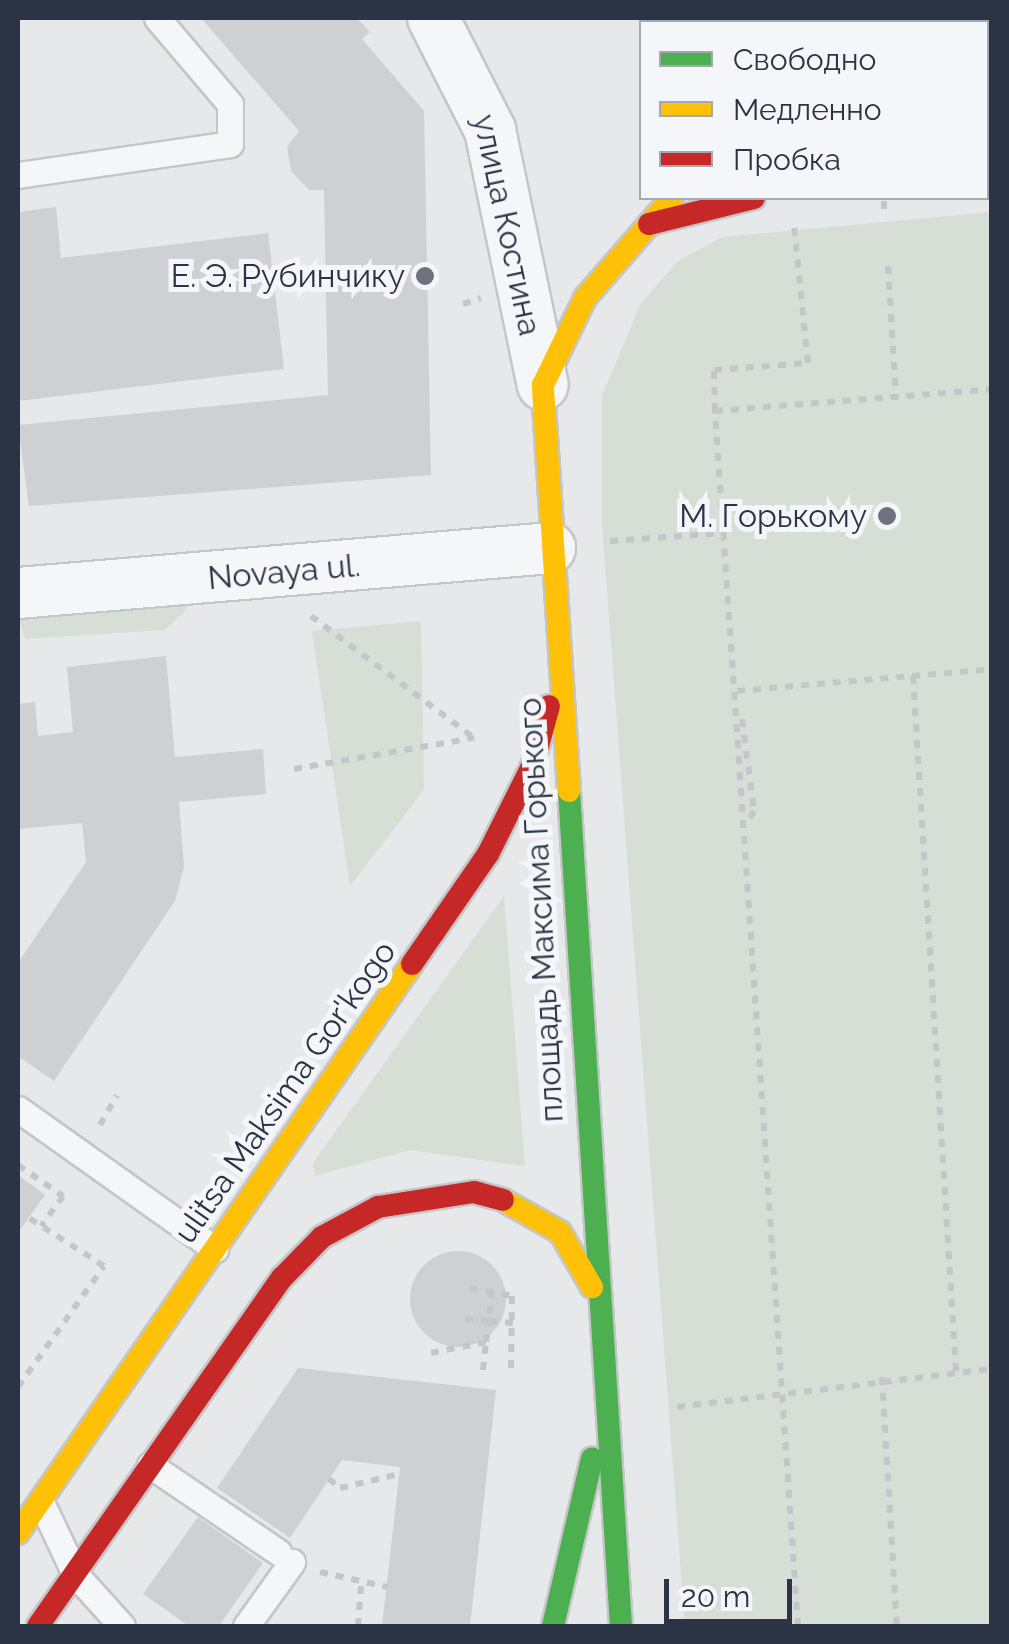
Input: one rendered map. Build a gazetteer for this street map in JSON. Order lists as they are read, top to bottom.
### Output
{
  "streets": {
    "main road": ["площадь Максима Горького", "ulitsa Maksima Gor'kogo"],
    "street": ["улица Костина", "Novaya ul."]
  },
  "crossings": [
    ["улица Костина", "площадь Максима Горького"],
    ["Novaya ul.", "площадь Максима Горького"],
    ["площадь Максима Горького", "ulitsa Maksima Gor'kogo"]
  ],
  "places": ["Е. Э. Рубинчику", "М. Горькому"],
  "legend": ["Свободно", "Медленно", "Пробка"],
  "scale_bar": "20 m"
}
